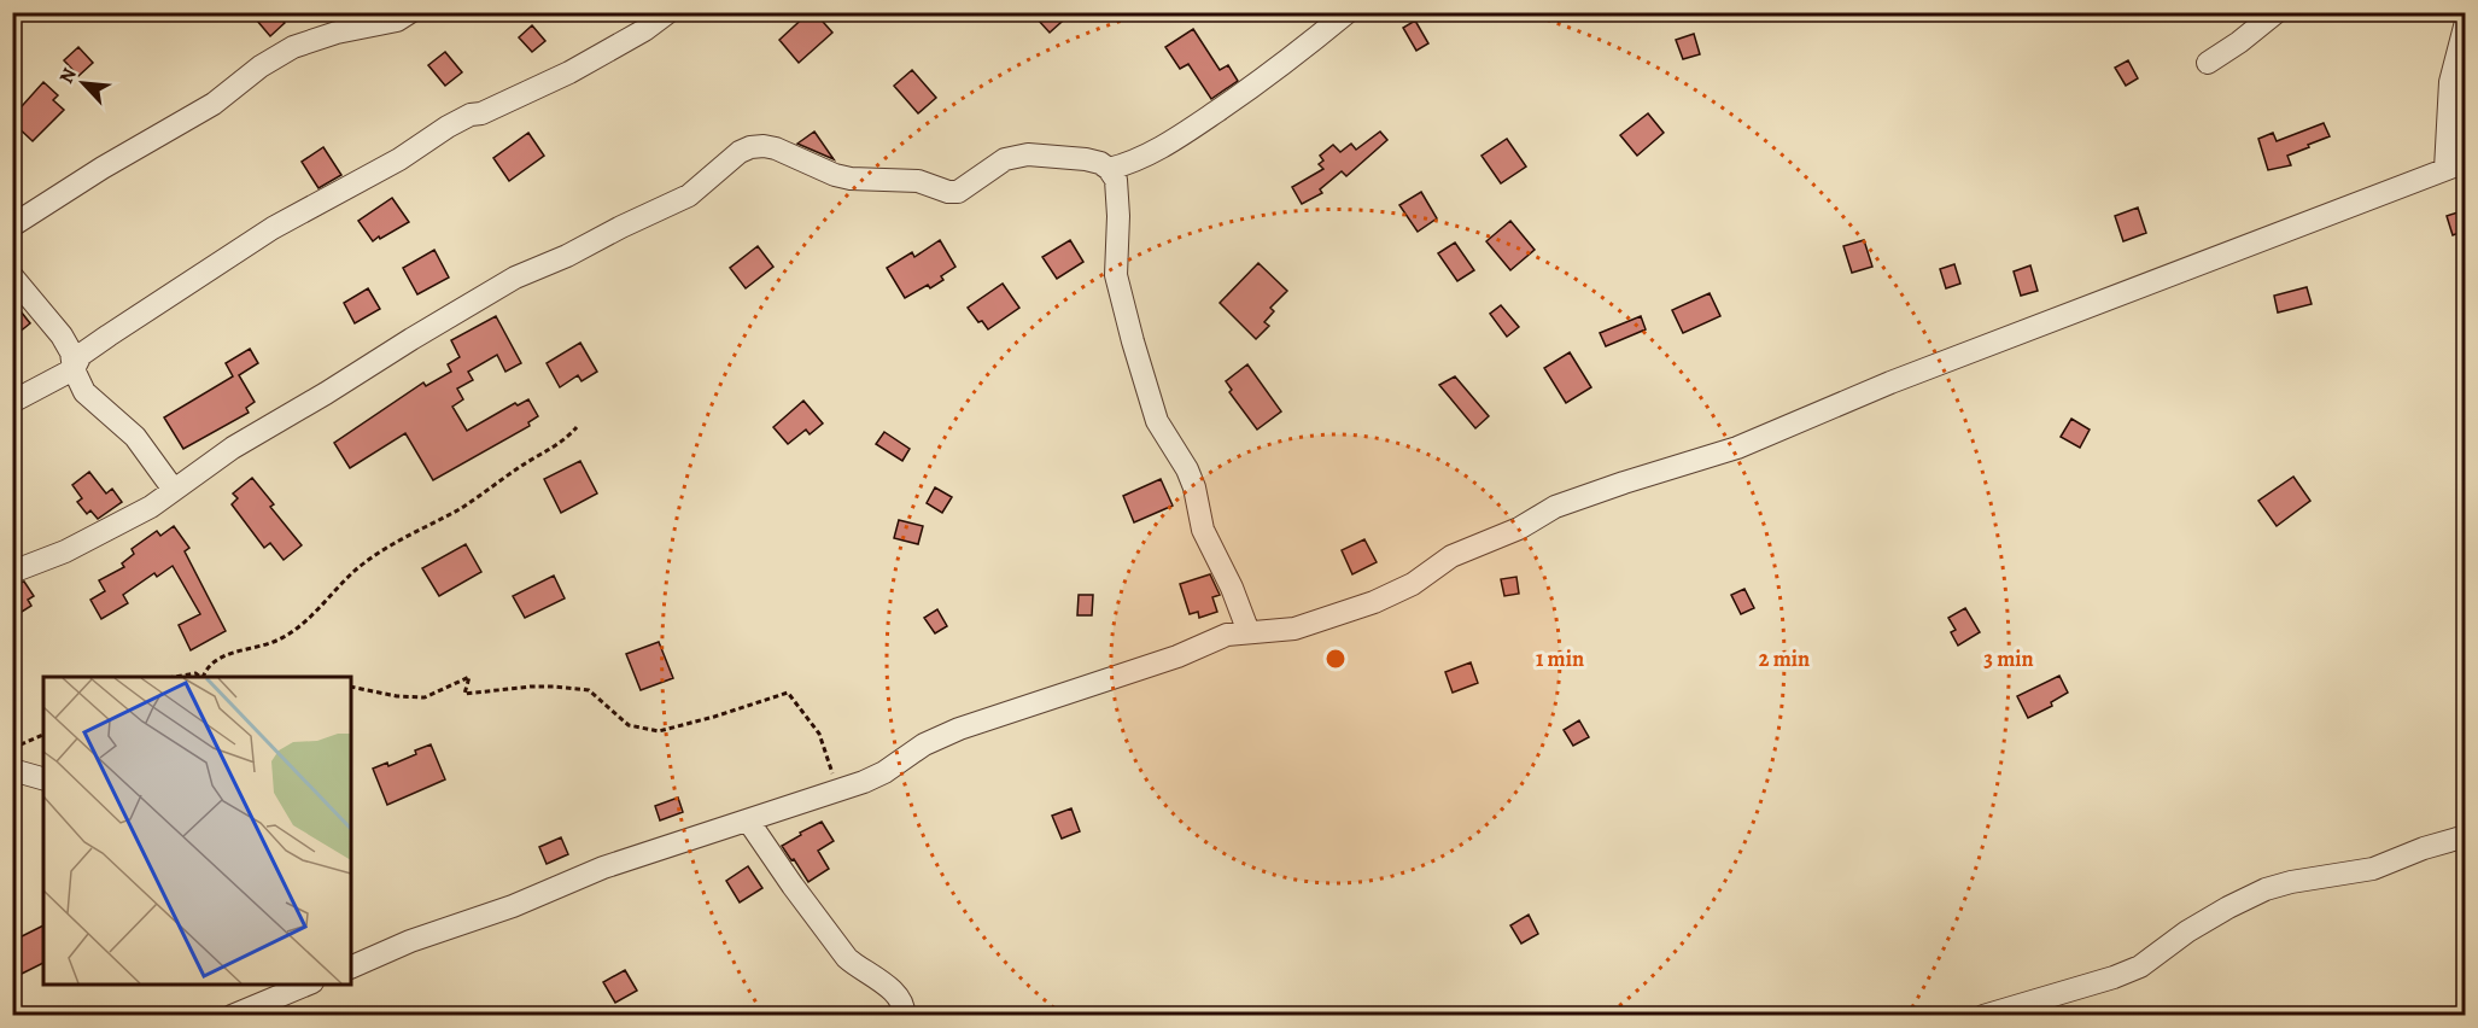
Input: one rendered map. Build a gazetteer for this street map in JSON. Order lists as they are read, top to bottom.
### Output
{
  "north": "top left",
  "rings": ["1 min", "2 min", "3 min"]
}
